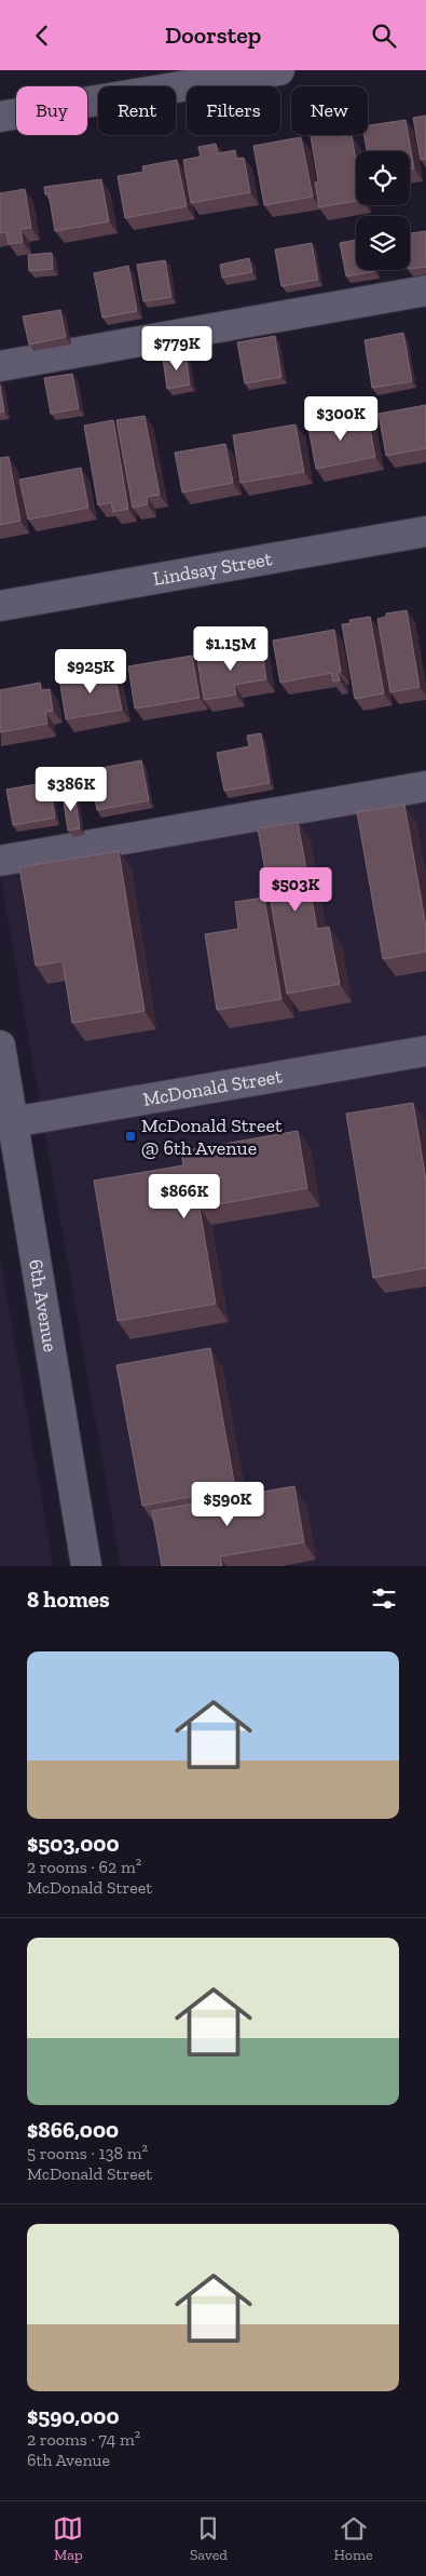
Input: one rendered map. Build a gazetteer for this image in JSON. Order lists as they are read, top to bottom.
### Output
{
  "streets": {
    "street": ["Lindsay Street", "McDonald Street", "6th Avenue"]
  },
  "crossings": [
    ["McDonald Street", "6th Avenue"]
  ],
  "places": {
    "transit": ["McDonald Street @ 6th Avenue"]
  },
  "page": {
    "header": "Doorstep",
    "chip": [
      "Buy",
      "Rent",
      "Filters",
      "New"
    ],
    "price": [
      "$779K",
      "$300K",
      "$1.15M",
      "$925K",
      "$386K",
      "$503K",
      "$866K",
      "$590K"
    ],
    "heading": "8 homes",
    "list": [
      {
        "name": "$503,000",
        "note": "2 rooms · 62 m² · McDonald Street"
      },
      {
        "name": "$866,000",
        "note": "5 rooms · 138 m² · McDonald Street"
      },
      {
        "name": "$590,000",
        "note": "2 rooms · 74 m² · 6th Avenue"
      }
    ],
    "tabs": ["Map", "Saved", "Home"]
  }
}
